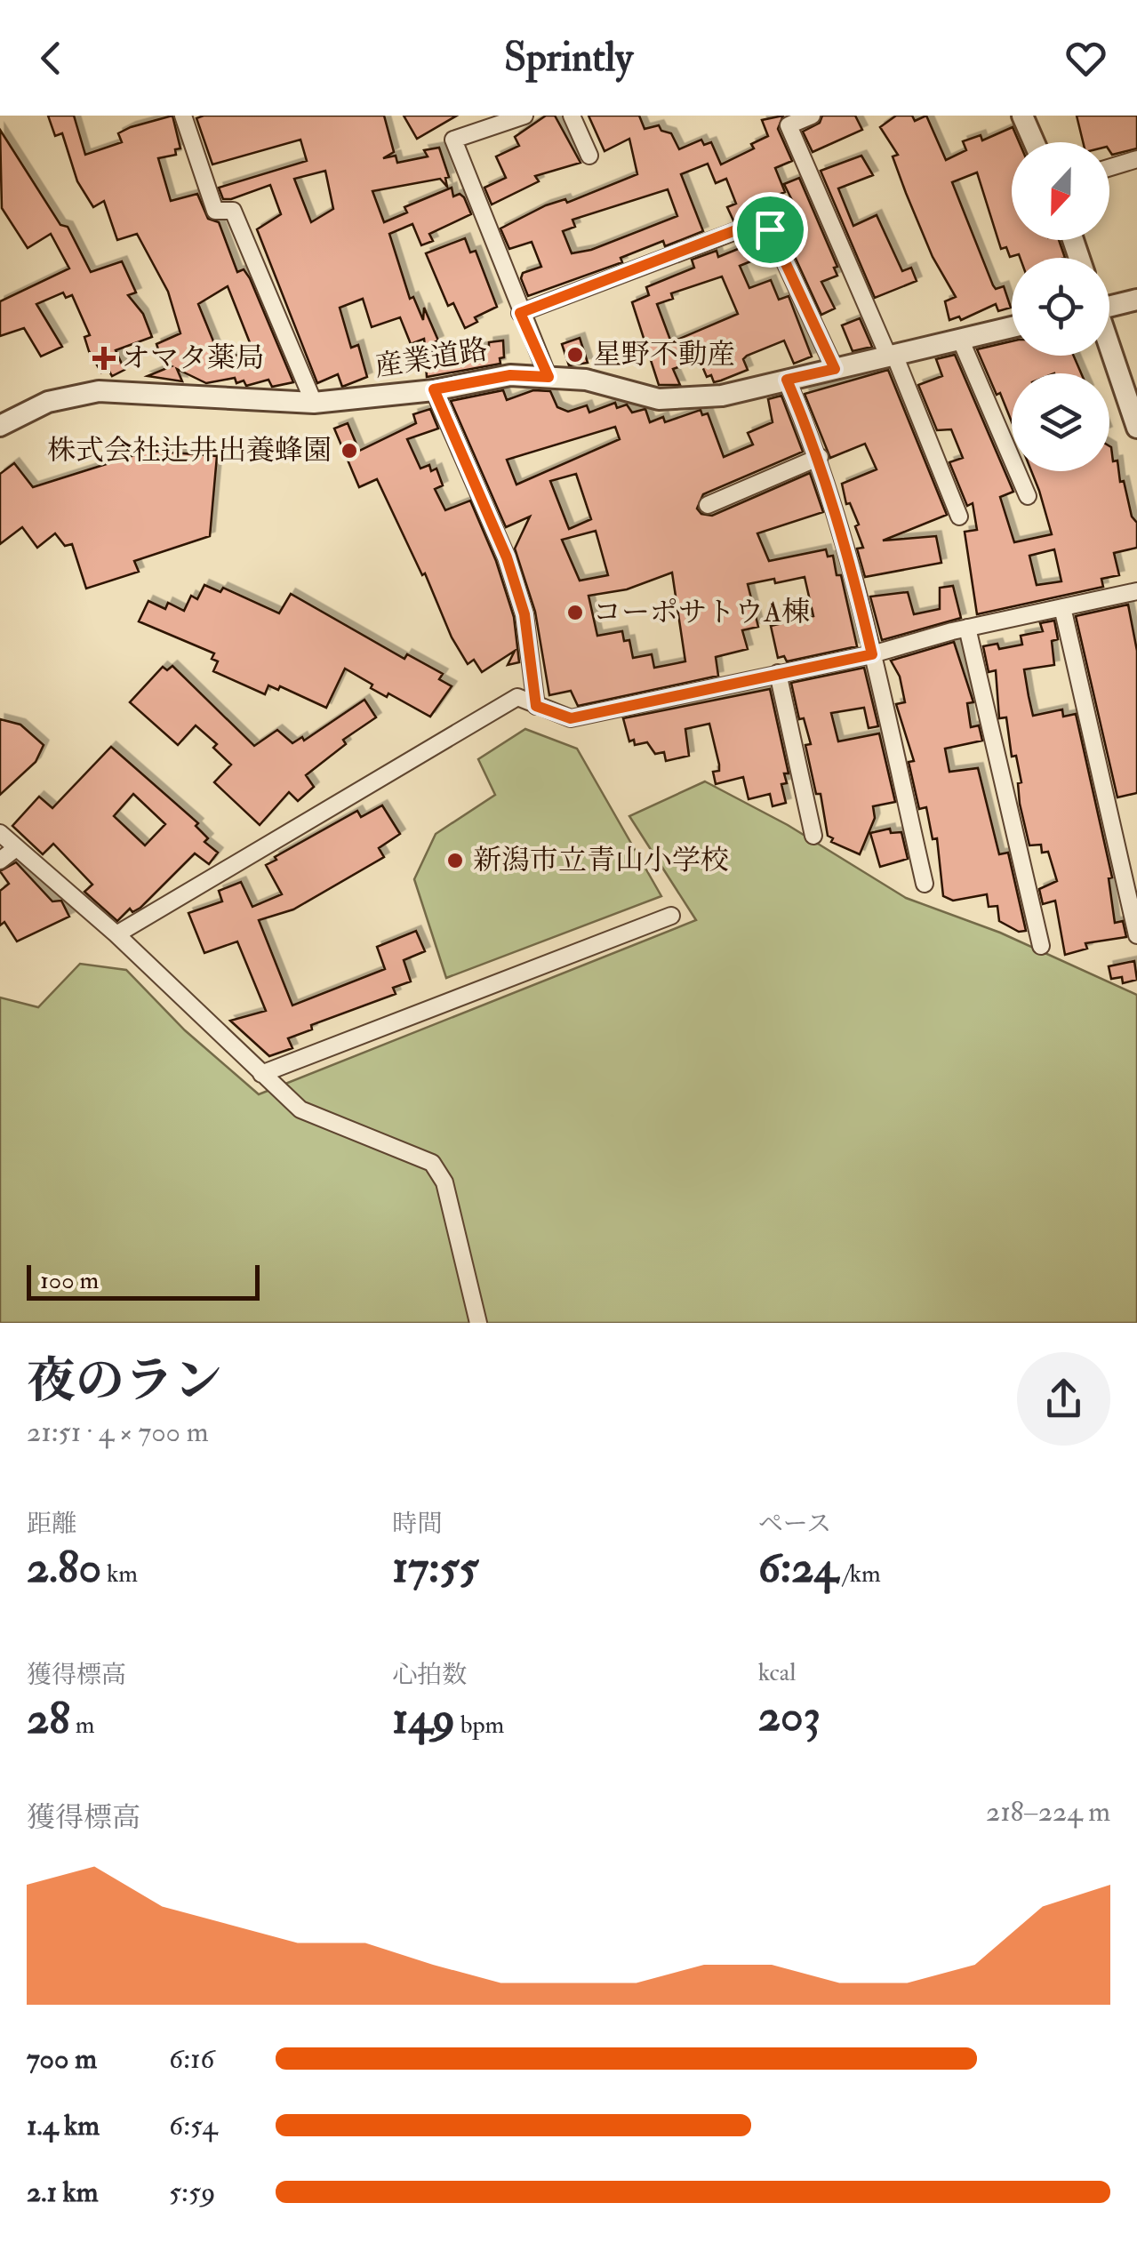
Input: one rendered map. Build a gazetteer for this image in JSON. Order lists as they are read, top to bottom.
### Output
{
  "streets": {
    "street": ["産業道路"]
  },
  "places": {
    "other": [
      "星野不動産",
      "株式会社辻井出養蜂園",
      "コーポサトウA棟",
      "新潟市立青山小学校"
    ],
    "health": ["オマタ薬局"]
  },
  "scale_bar": "100 m",
  "north": "bottom",
  "page": {
    "header": "Sprintly",
    "scale": "100 m",
    "heading": ["夜のラン", "21:51 · 4 × 700 m"],
    "stats": [
      ["距離", "2.80 km"],
      ["時間", "17:55"],
      ["ペース", "6:24 /km"],
      ["獲得標高", "28 m"],
      ["心拍数", "149 bpm"],
      ["kcal", "203"]
    ],
    "chart": ["獲得標高", "218–224 m"],
    "list": [
      {
        "name": "700 m",
        "note": "6:16"
      },
      {
        "name": "1.4 km",
        "note": "6:54"
      },
      {
        "name": "2.1 km",
        "note": "5:59"
      }
    ]
  }
}
